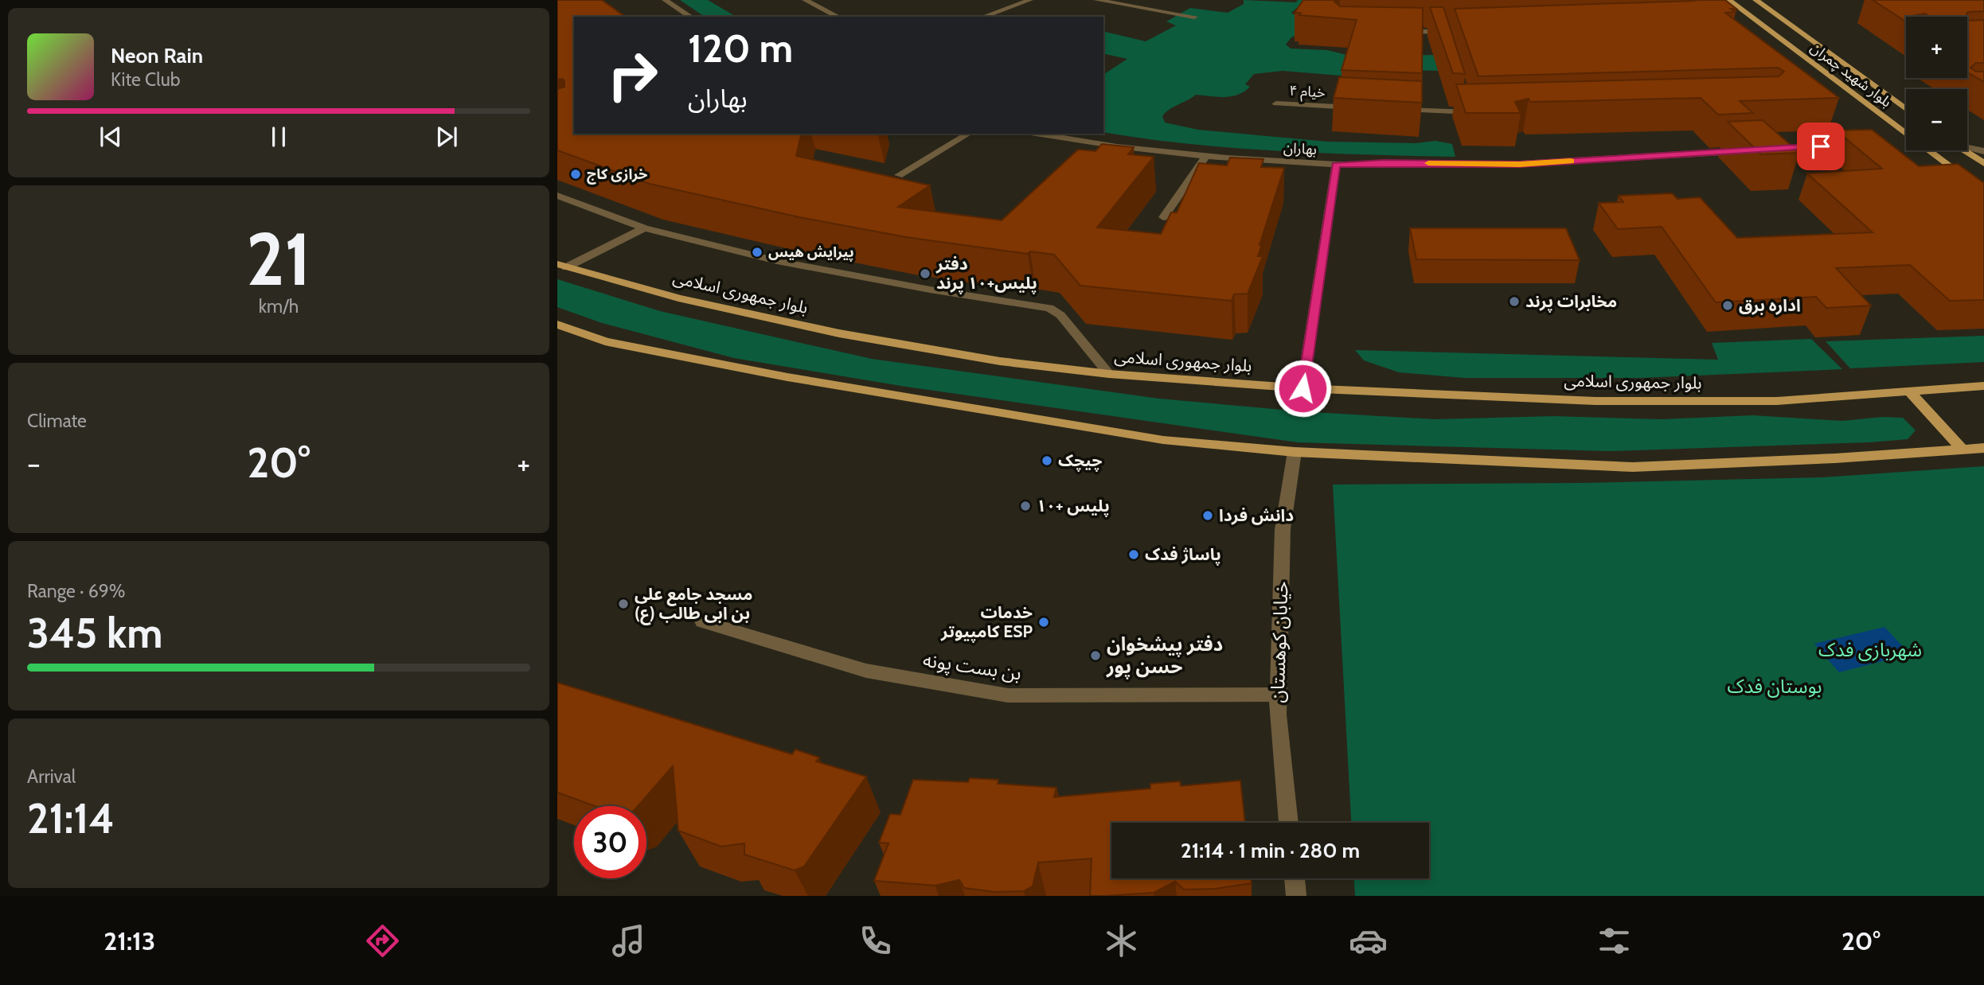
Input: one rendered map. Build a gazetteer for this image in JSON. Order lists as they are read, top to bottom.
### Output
{
  "streets": {
    "main road": ["بلوار شهید چمران", "بلوار جمهوری اسلامی"],
    "street": [
      "خیام ۴",
      "بهاران",
      "خیابان کوهستان",
      "بن بست پونه"
    ]
  },
  "crossings": [
    ["خیابان کوهستان", "بن بست پونه"]
  ],
  "parks": ["شهربازی فدک", "بوستان فدک"],
  "places": [
    "خرازی کاج",
    "پیرایش هیس",
    "دفتر پلیس+۱۰ پرند",
    "مخابرات پرند",
    "اداره برق",
    "چیچک",
    "پلیس +۱۰",
    "دانش فردا",
    "پاساژ فدک",
    "مسجد جامع علی بن ابی طالب (ع)",
    "خدمات کامپیوتر ESP",
    "دفتر پیشخوان حسن پور"
  ],
  "page": {
    "map_buttons": ["+", "−"],
    "turn": ["120 m", "بهاران"],
    "song": ["Neon Rain", "Kite Club"],
    "tile": [
      ["21", "km/h"],
      "Climate",
      ["Range · 69%", "345 km"],
      ["Arrival", "21:14"]
    ],
    "heat": ["−", "20°", "+"],
    "limit": "30",
    "trip": "21:14 · 1 min · 280 m",
    "tabs": ["21:13", "20°"]
  }
}
